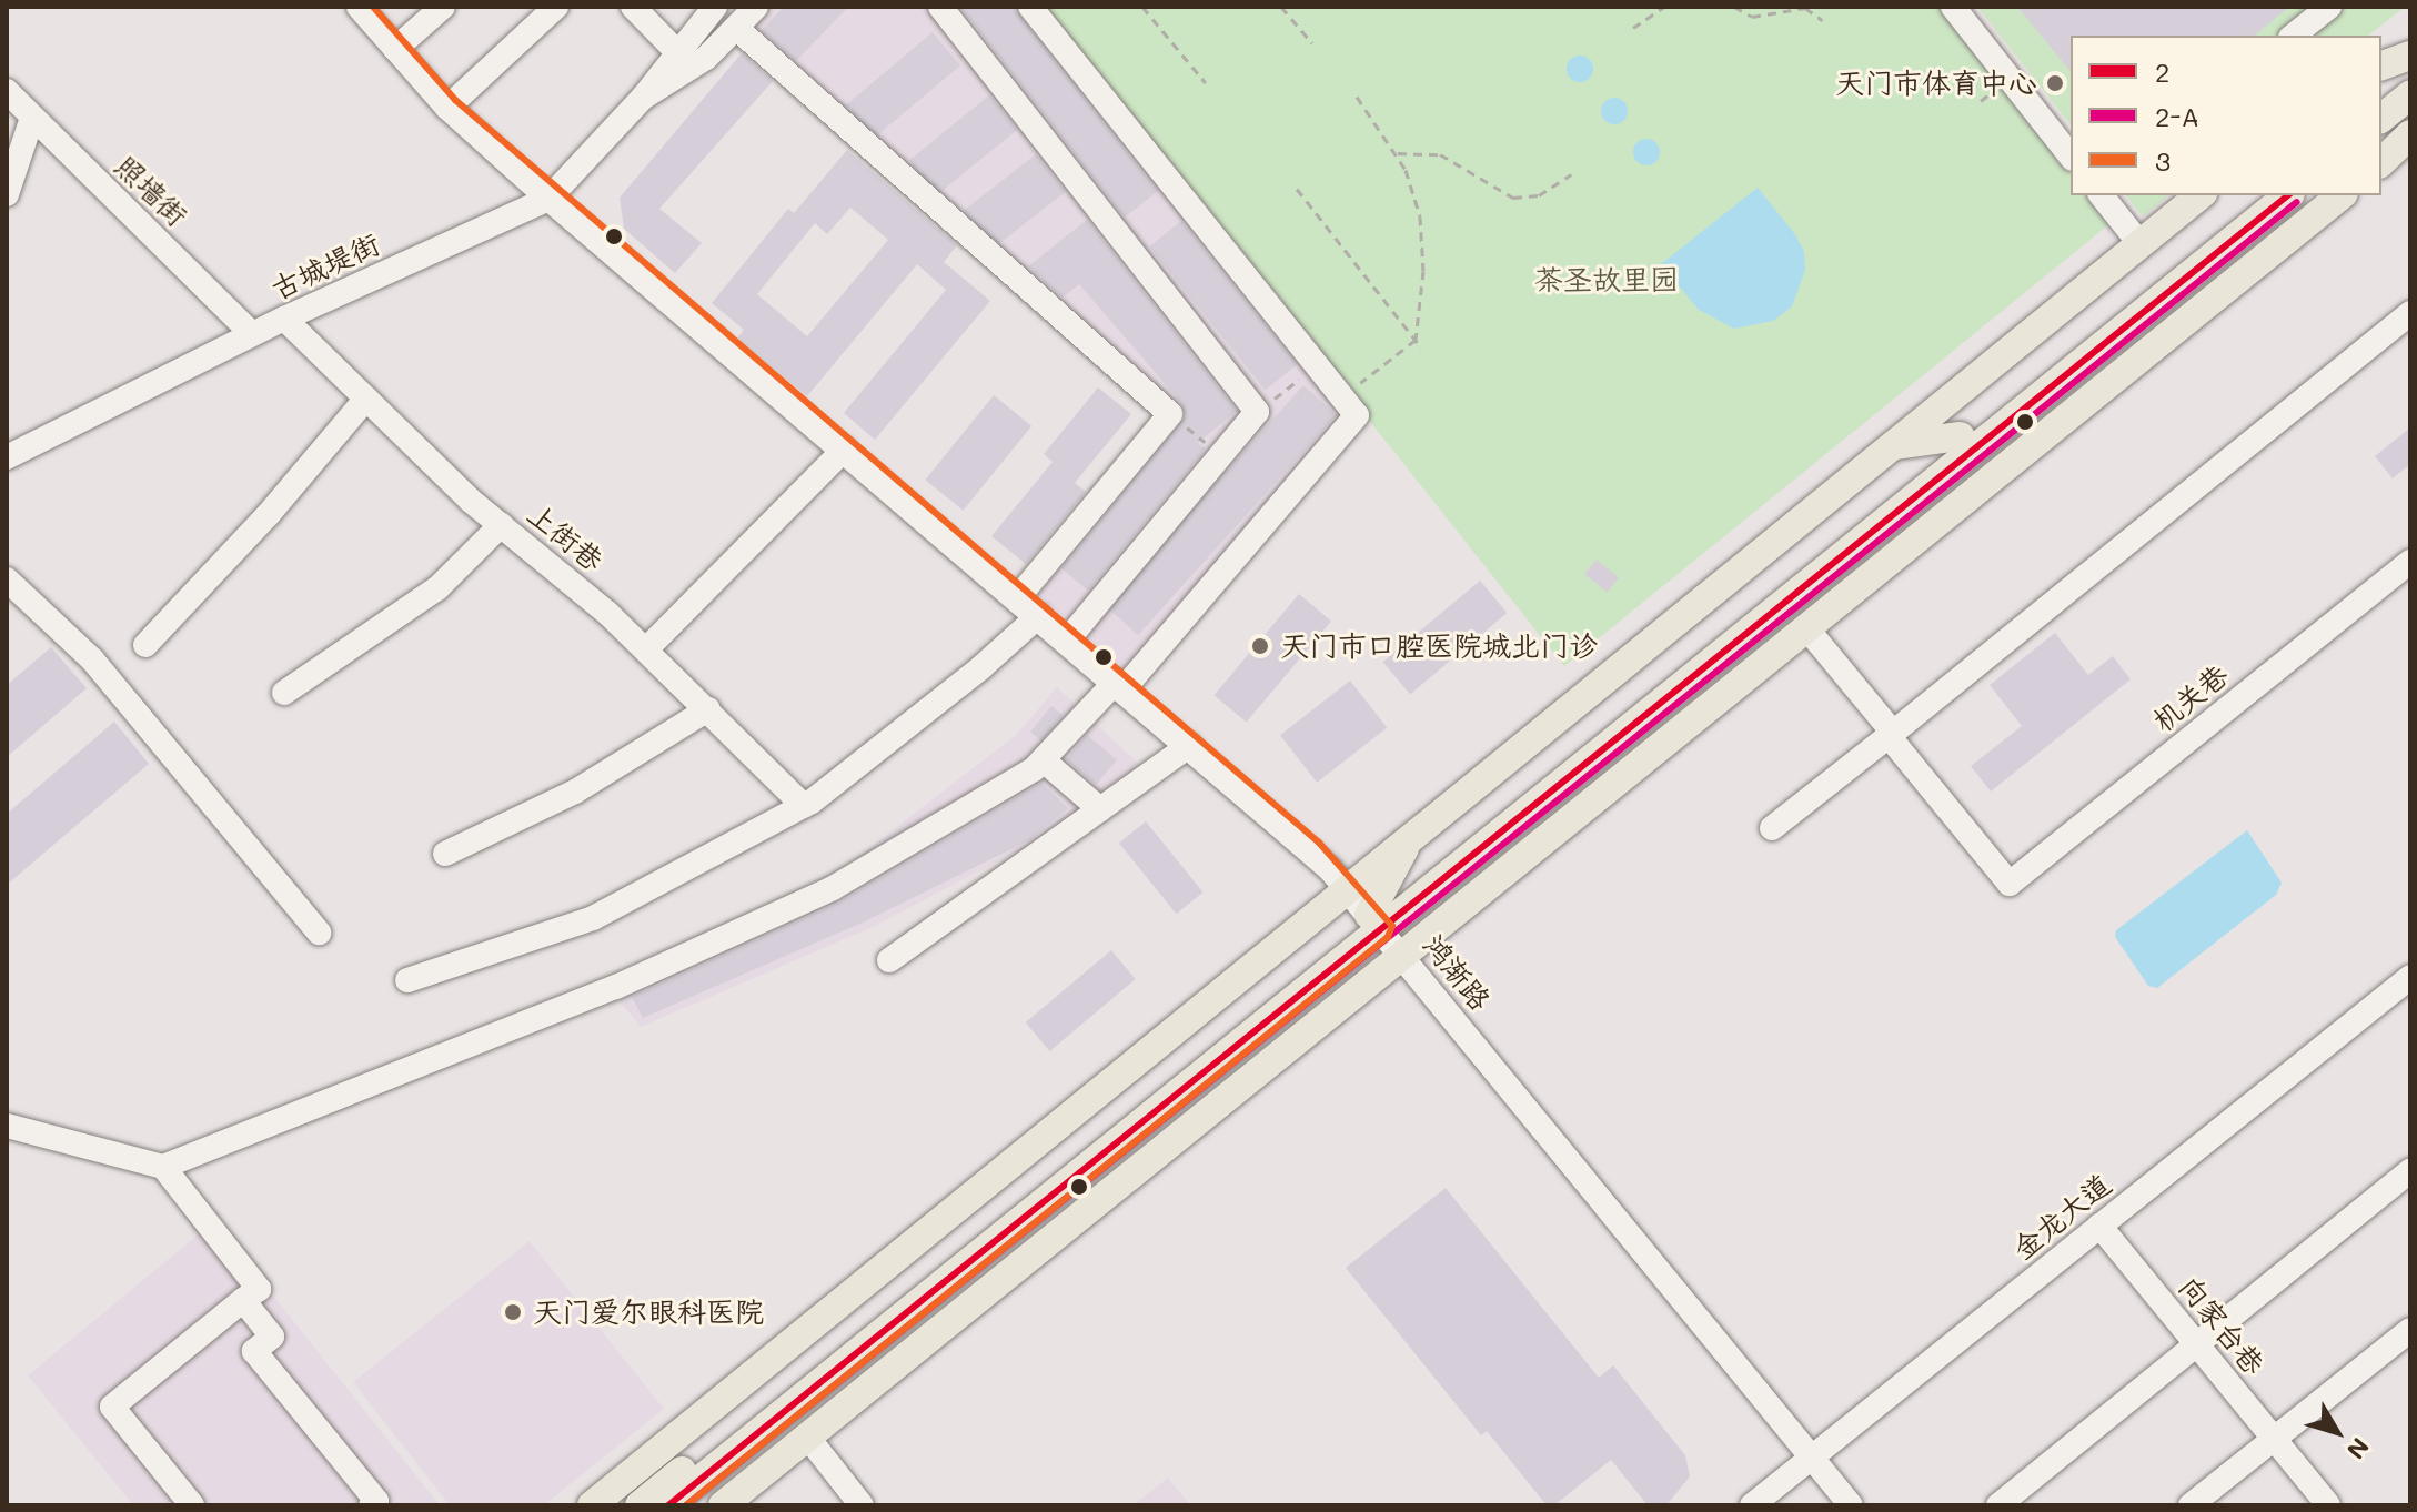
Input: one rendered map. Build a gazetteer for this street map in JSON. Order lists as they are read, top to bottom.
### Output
{
  "streets": {
    "street": [
      "照墙街",
      "古城堤街",
      "上街巷",
      "机关巷",
      "鸿渐路",
      "金龙大道",
      "向家台巷"
    ]
  },
  "crossings": [
    ["照墙街", "古城堤街"],
    ["古城堤街", "上街巷"],
    ["古城堤街", "鸿渐路"],
    ["鸿渐路", "金龙大道"],
    ["金龙大道", "向家台巷"]
  ],
  "parks": ["茶圣故里园"],
  "places": ["天门市体育中心", "天门市口腔医院城北门诊", "天门爱尔眼科医院"],
  "lines": ["transit line 3", "transit line 2", "transit line 2-A"],
  "legend": ["2", "2-A", "3"],
  "north": "bottom right"
}
